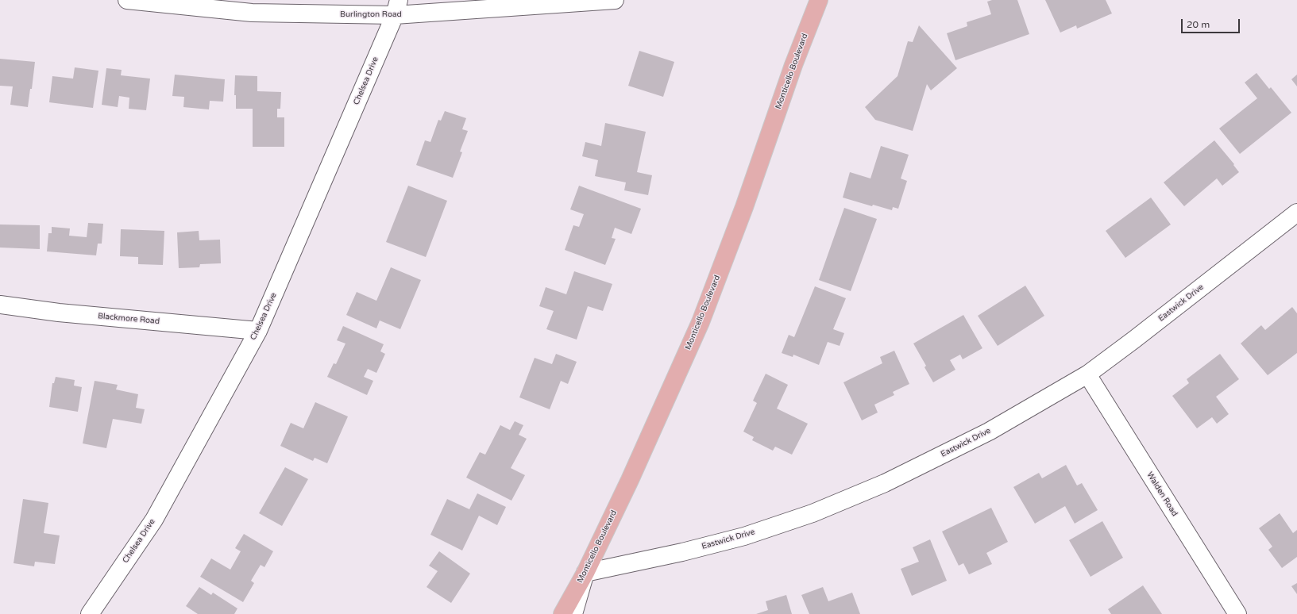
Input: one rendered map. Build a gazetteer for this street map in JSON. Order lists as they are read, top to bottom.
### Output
{
  "streets": {
    "main road": ["Monticello Boulevard"],
    "street": [
      "Burlington Road",
      "Chelsea Drive",
      "Eastwick Drive",
      "Blackmore Road",
      "Walden Road"
    ]
  },
  "crossings": [
    ["Burlington Road", "Chelsea Drive"],
    ["Monticello Boulevard", "Eastwick Drive"],
    ["Chelsea Drive", "Blackmore Road"],
    ["Eastwick Drive", "Walden Road"]
  ],
  "scale_bar": "20 m"
}
